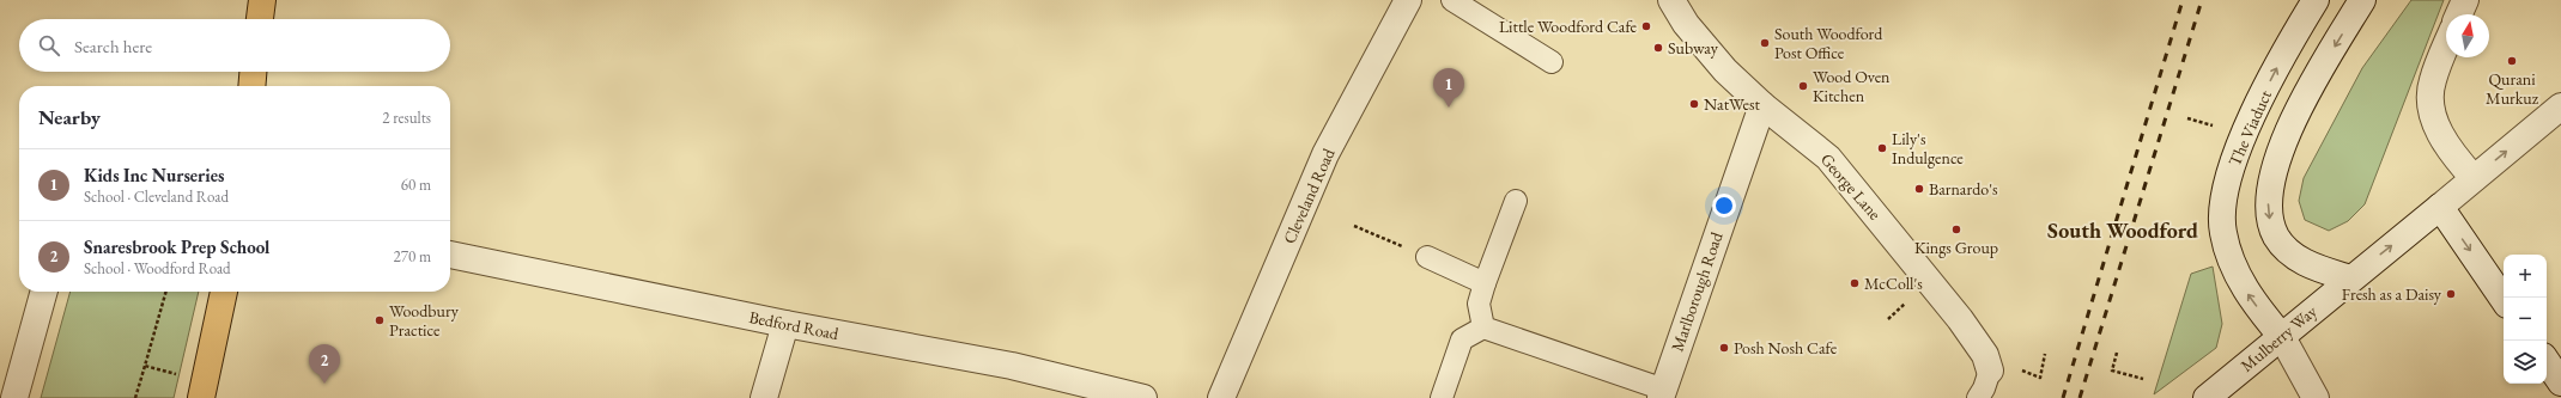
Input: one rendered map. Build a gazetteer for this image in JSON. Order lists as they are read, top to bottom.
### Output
{
  "streets": {
    "street": [
      "The Viaduct",
      "George Lane",
      "Cleveland Road",
      "Marlborough Road",
      "Bedford Road",
      "Mulberry Way"
    ]
  },
  "crossings": [
    ["The Viaduct", "Mulberry Way"],
    ["George Lane", "Marlborough Road"]
  ],
  "one_way": ["The Viaduct", "Mulberry Way"],
  "districts": ["South Woodford"],
  "places": [
    "Little Woodford Cafe",
    "South Woodford Post Office",
    "Subway",
    "Qurani Murkuz",
    "Wood Oven Kitchen",
    "NatWest",
    "Lily's Indulgence",
    "Barnardo's",
    "Kings Group",
    "McColl's",
    "Fresh as a Daisy",
    "Woodbury Practice",
    "Posh Nosh Cafe"
  ],
  "north": "top",
  "page": {
    "search": "Search here",
    "pins": ["1", "2"],
    "heading": ["Nearby", "2 results"],
    "list": [
      {
        "mark": "1",
        "name": "Kids Inc Nurseries",
        "note": "School · Cleveland Road",
        "value": "60 m"
      },
      {
        "mark": "2",
        "name": "Snaresbrook Prep School",
        "note": "School · Woodford Road",
        "value": "270 m"
      }
    ],
    "map_buttons": ["+", "−"]
  }
}
